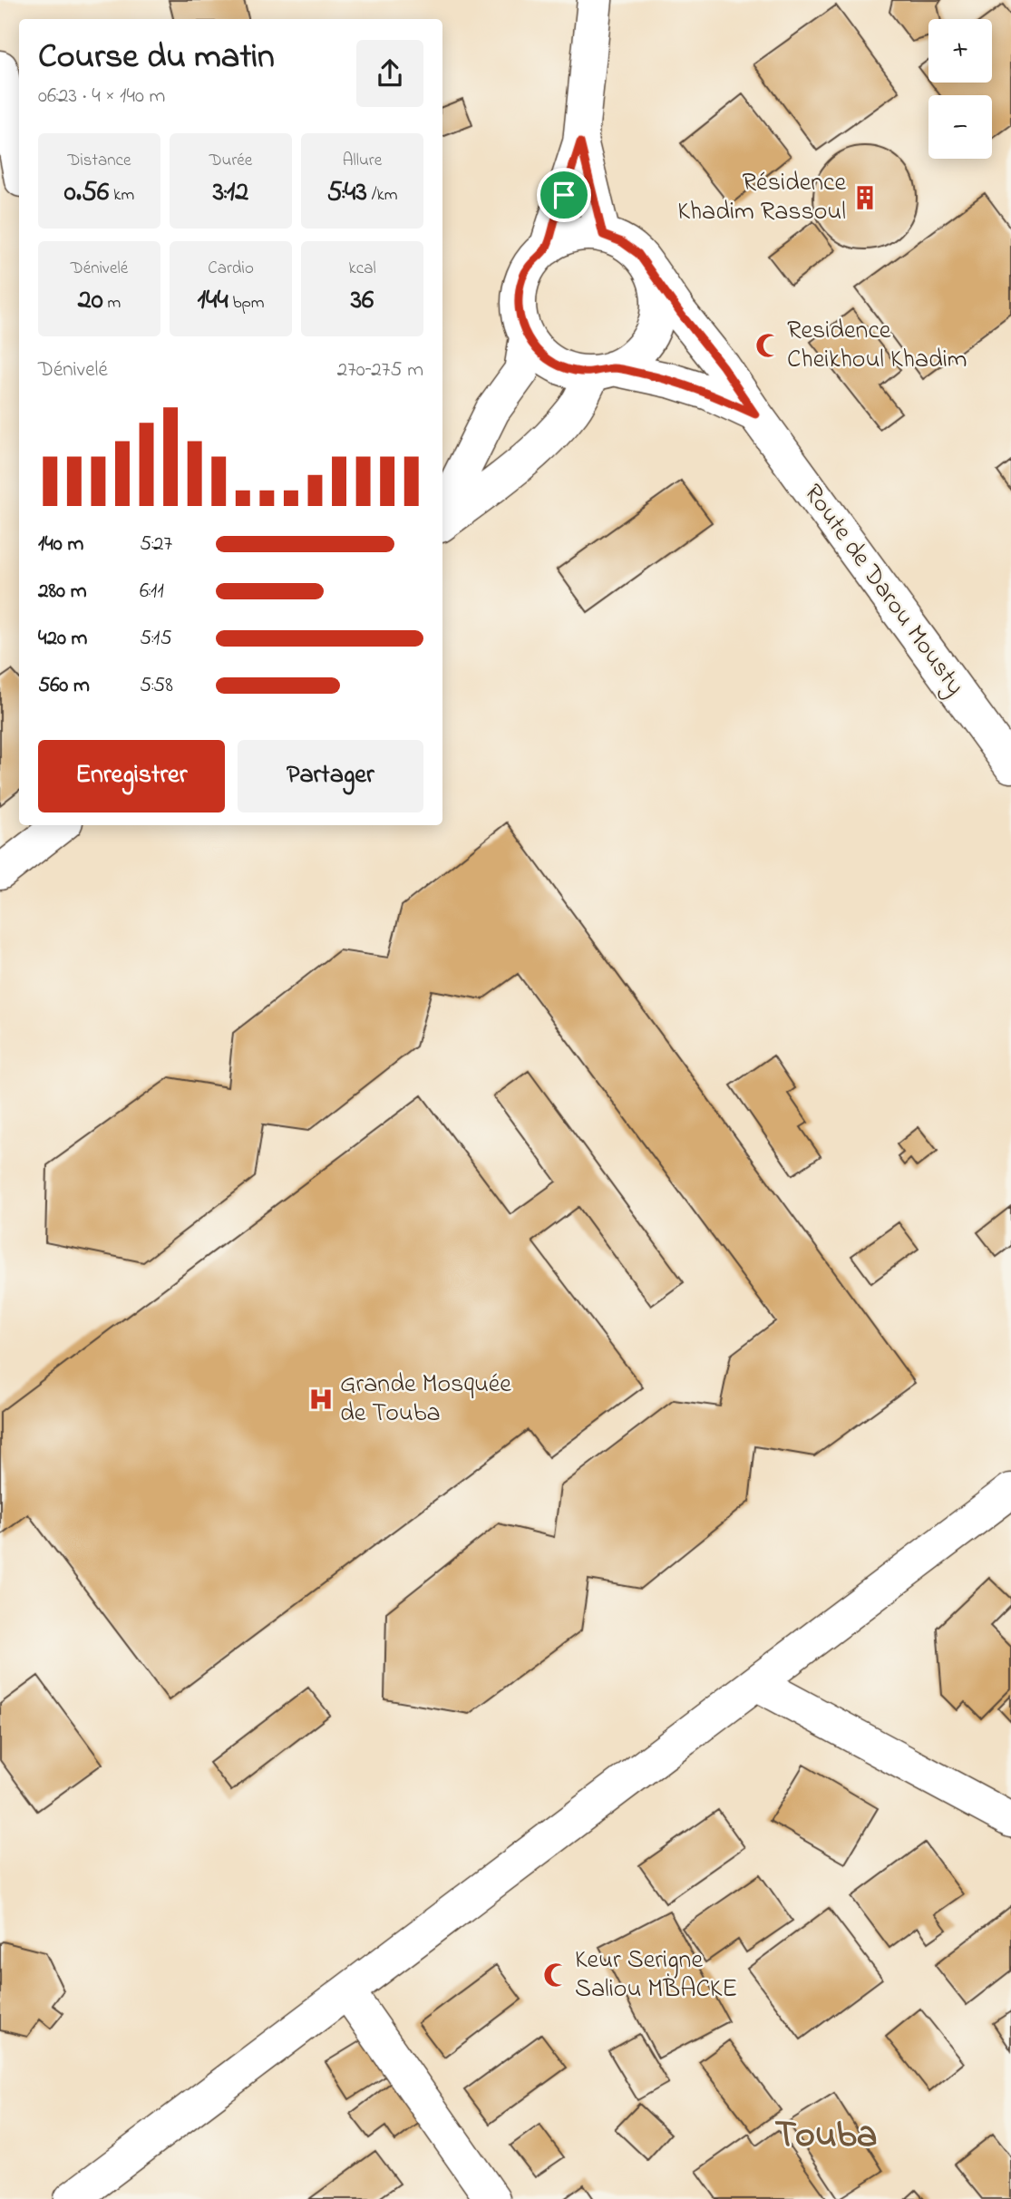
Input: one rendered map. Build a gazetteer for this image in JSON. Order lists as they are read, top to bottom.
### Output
{
  "streets": {
    "main road": ["Route de Darou Mousty"]
  },
  "districts": ["Touba"],
  "places": {
    "building": ["Résidence Khadim Rassoul"],
    "mosque": ["Residence Cheikhoul Khadim", "Keur Serigne Saliou MBACKE"],
    "hospital": ["Grande Mosquée de Touba"]
  },
  "page": {
    "map_buttons": ["+", "−"],
    "heading": ["Course du matin", "06:23 · 4 × 140 m"],
    "stats": [
      ["Distance", "0.56 km"],
      ["Durée", "3:12"],
      ["Allure", "5:43 /km"],
      ["Dénivelé", "20 m"],
      ["Cardio", "144 bpm"],
      ["kcal", "36"]
    ],
    "chart": ["Dénivelé", "270–275 m"],
    "list": [
      {
        "name": "140 m",
        "note": "5:27"
      },
      {
        "name": "280 m",
        "note": "6:11"
      },
      {
        "name": "420 m",
        "note": "5:15"
      },
      {
        "name": "560 m",
        "note": "5:58"
      }
    ],
    "buttons": ["Enregistrer", "Partager"]
  }
}
